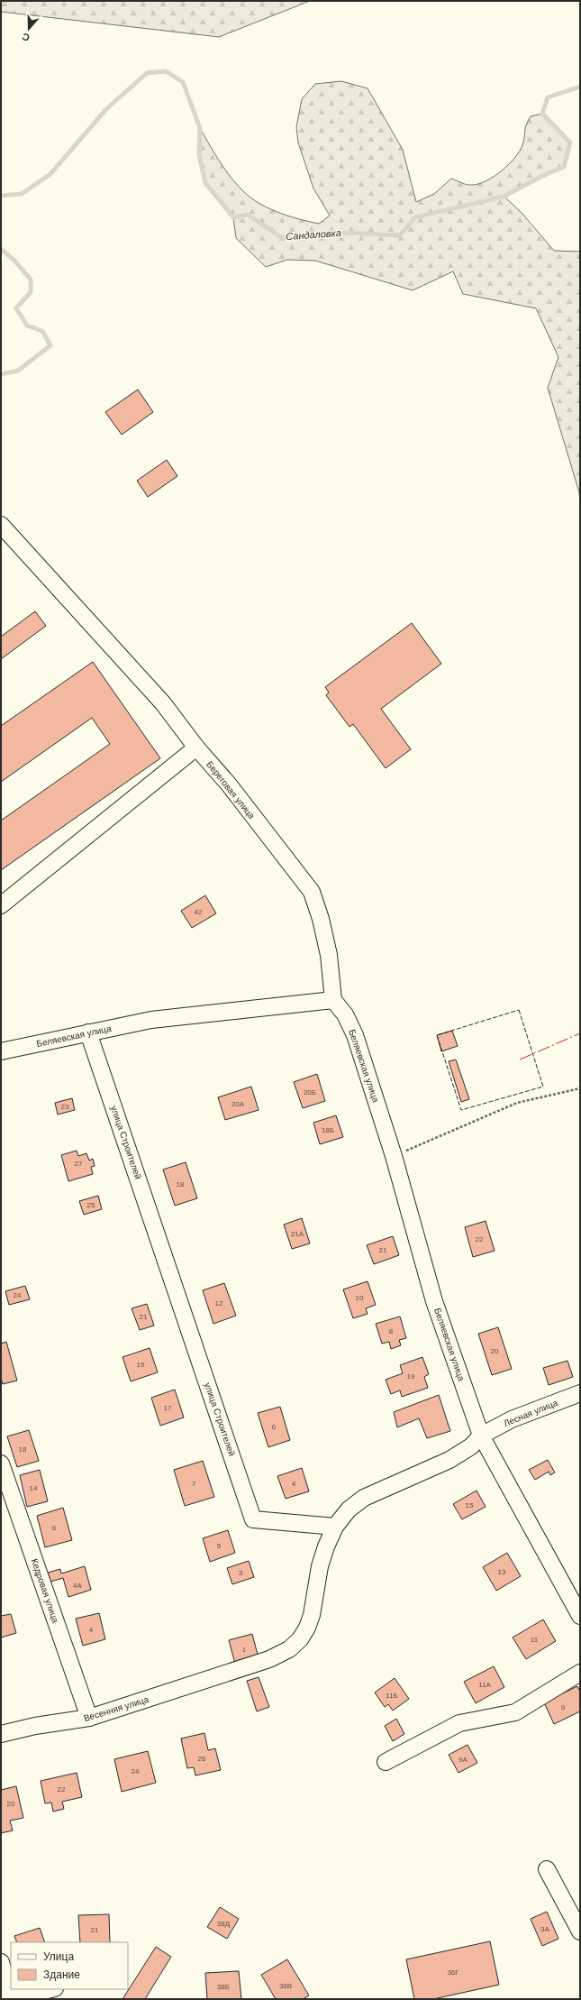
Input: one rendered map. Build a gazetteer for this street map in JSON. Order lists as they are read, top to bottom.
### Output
{
  "streets": {
    "street": [
      "Береговая улица",
      "Беляевская улица",
      "улица Строителей",
      "Лесная улица",
      "Кедровая улица",
      "Весенняя улица"
    ]
  },
  "crossings": [
    ["Береговая улица", "Беляевская улица"],
    ["Беляевская улица", "улица Строителей"],
    ["Беляевская улица", "Лесная улица"],
    ["улица Строителей", "Лесная улица"],
    ["улица Строителей", "Весенняя улица"],
    ["Лесная улица", "Весенняя улица"],
    ["Кедровая улица", "Весенняя улица"]
  ],
  "water": ["Сандаловка"],
  "house_numbers": [
    "42",
    "20Б",
    "20А",
    "23",
    "18Б",
    "27",
    "18",
    "25",
    "21А",
    "22",
    "21",
    "24",
    "10",
    "12",
    "21",
    "8",
    "20",
    "19",
    "19",
    "17",
    "6",
    "18",
    "7",
    "4",
    "14",
    "15",
    "6",
    "5",
    "13",
    "3",
    "4А",
    "4",
    "11",
    "1",
    "11А",
    "11Б",
    "9",
    "26",
    "9А",
    "24",
    "22",
    "20",
    "38Д",
    "3А",
    "21",
    "36Г",
    "38В",
    "38Б"
  ],
  "legend": ["Улица", "Здание"],
  "north": "bottom"
}
